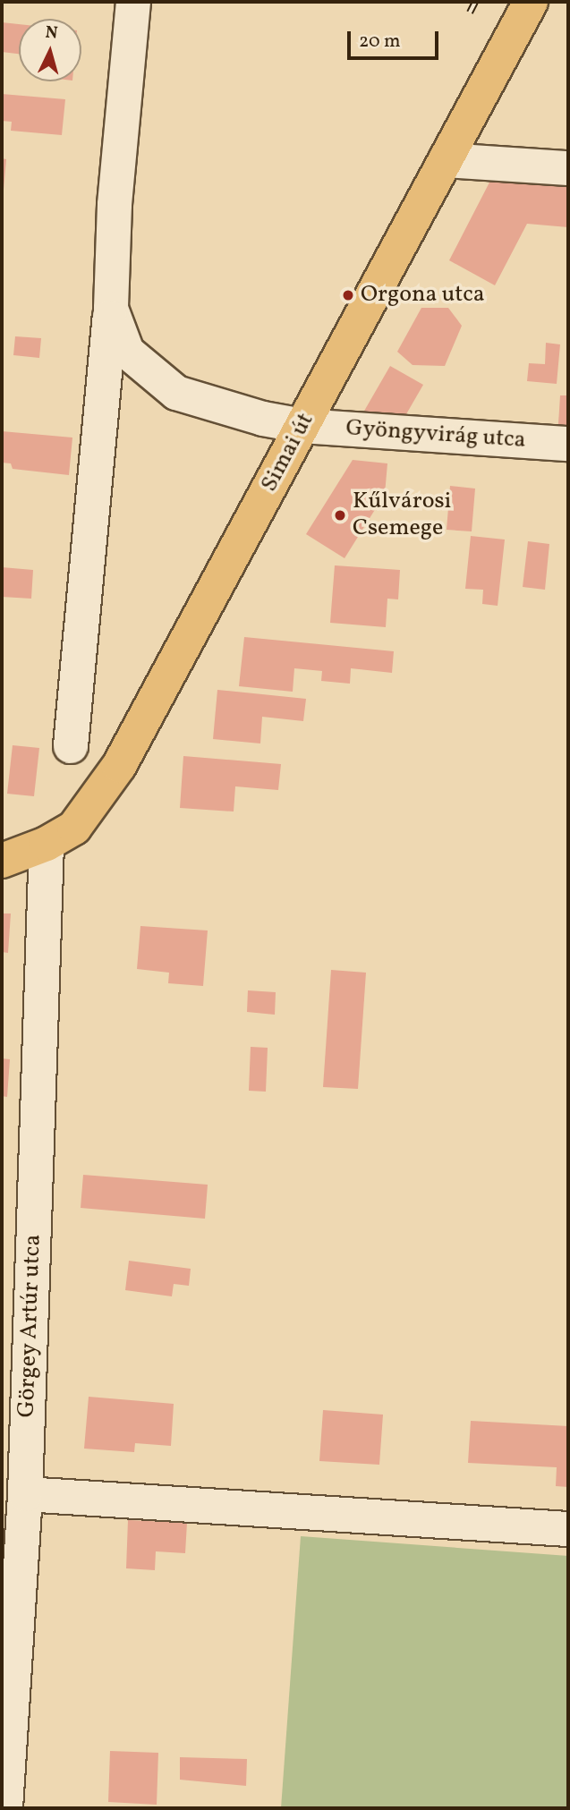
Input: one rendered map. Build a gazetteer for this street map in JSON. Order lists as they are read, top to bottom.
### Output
{
  "streets": {
    "main road": ["Simai út"],
    "street": ["Gyöngyvirág utca", "Görgey Artúr utca"]
  },
  "crossings": [
    ["Gyöngyvirág utca", "Simai út"],
    ["Simai út", "Görgey Artúr utca"]
  ],
  "places": ["Orgona utca", "Kűlvárosi Csemege"],
  "scale_bar": "20 m",
  "north": "top"
}
